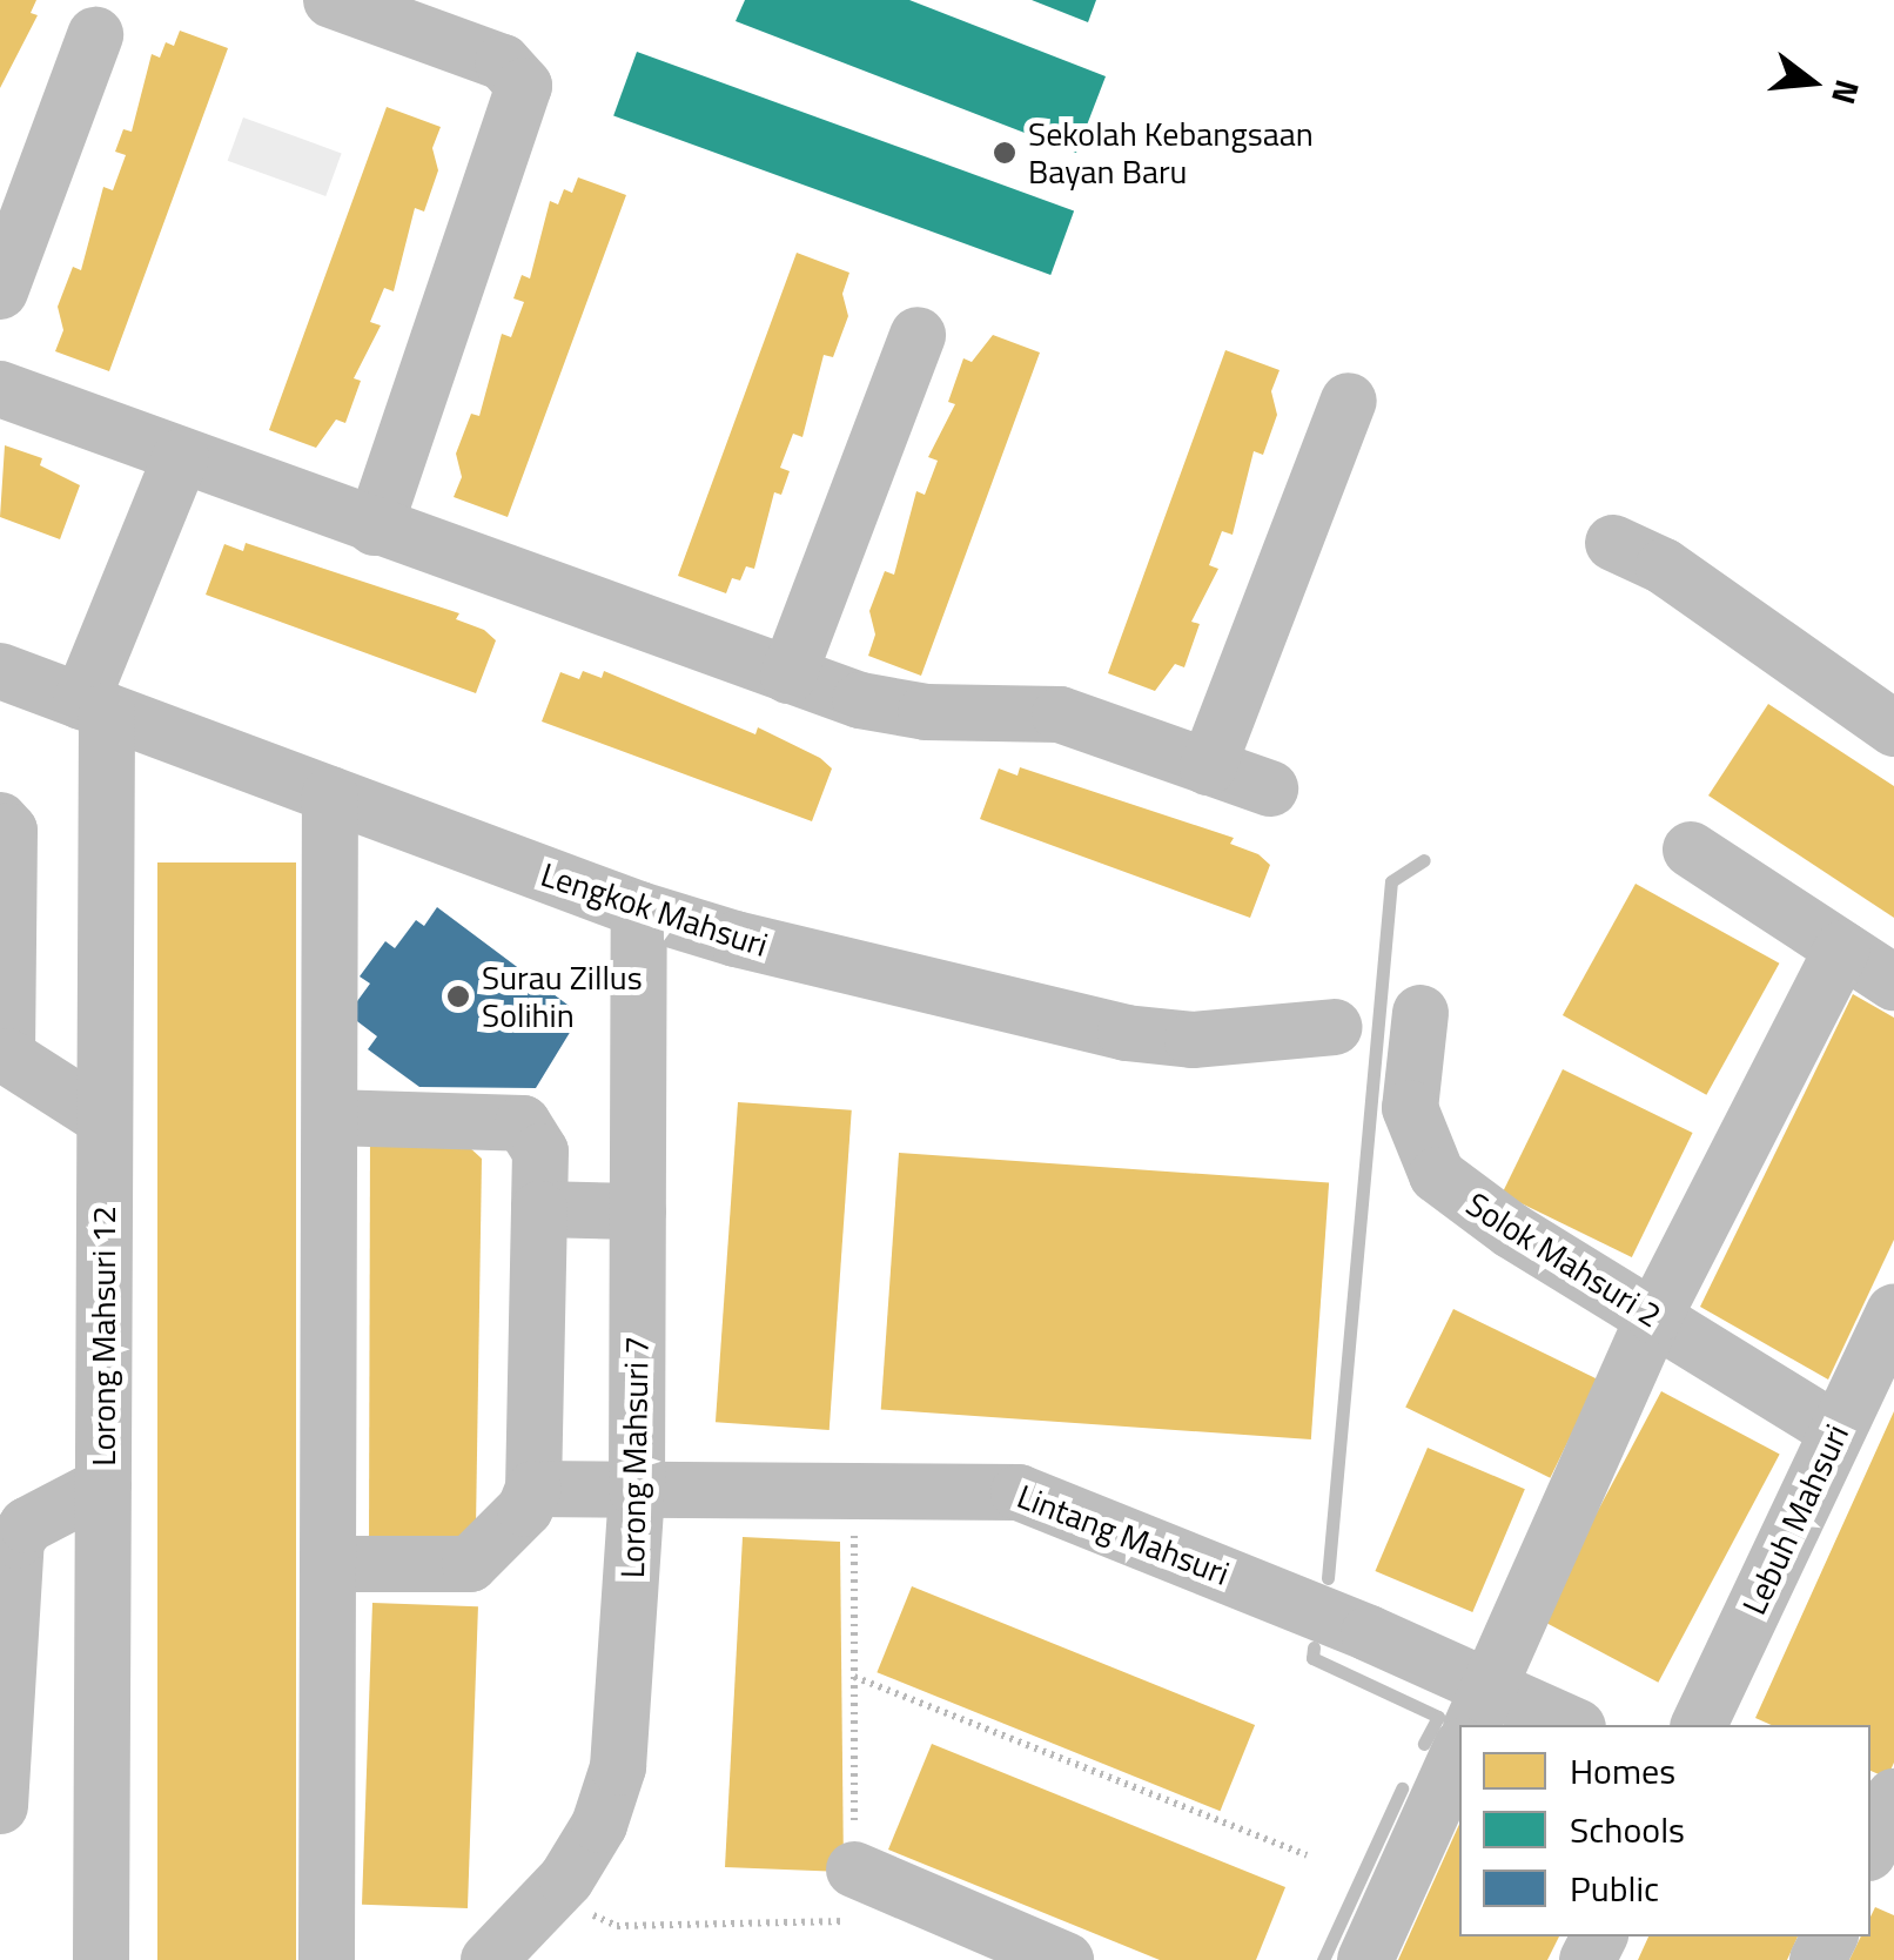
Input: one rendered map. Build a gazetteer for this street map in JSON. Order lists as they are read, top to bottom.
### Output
{
  "streets": {
    "street": [
      "Lengkok Mahsuri",
      "Solok Mahsuri 2",
      "Lorong Mahsuri 12",
      "Lorong Mahsuri 7",
      "Lebuh Mahsuri",
      "Lintang Mahsuri"
    ]
  },
  "crossings": [
    ["Lengkok Mahsuri", "Lorong Mahsuri 12"],
    ["Lengkok Mahsuri", "Lorong Mahsuri 7"],
    ["Solok Mahsuri 2", "Lebuh Mahsuri"],
    ["Lorong Mahsuri 7", "Lintang Mahsuri"]
  ],
  "places": ["Sekolah Kebangsaan Bayan Baru", "Surau Zillus Solihin"],
  "legend": ["Homes", "Schools", "Public"],
  "north": "right"
}
